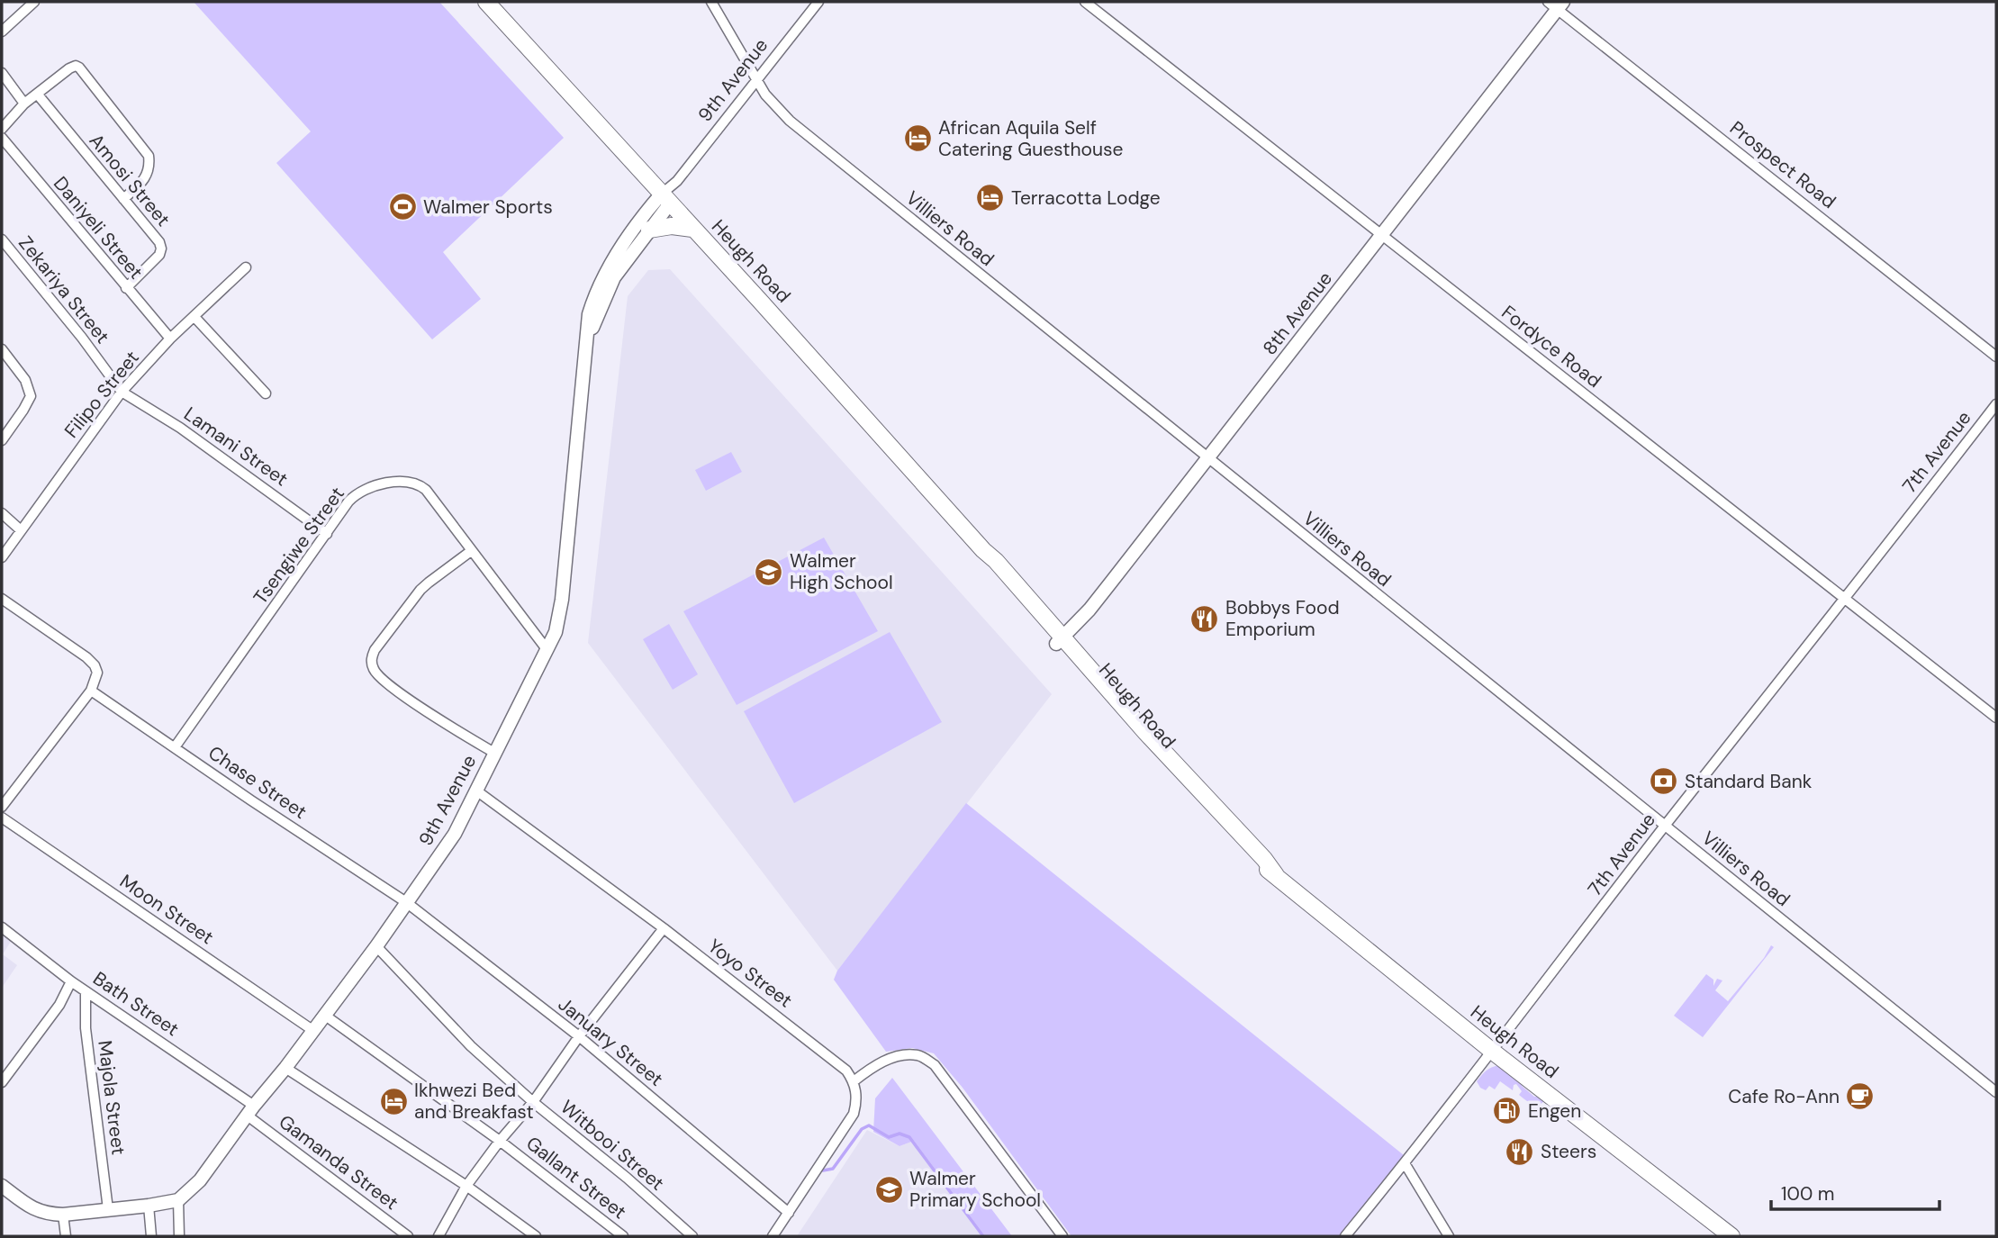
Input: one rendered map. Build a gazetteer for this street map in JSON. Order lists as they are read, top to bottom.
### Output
{
  "streets": {
    "main road": ["Heugh Road"],
    "street": [
      "9th Avenue",
      "Prospect Road",
      "Amosi Street",
      "Daniyeli Street",
      "Villiers Road",
      "Zekariya Street",
      "8th Avenue",
      "Fordyce Road",
      "Filipo Street",
      "Lamani Street",
      "7th Avenue",
      "Tsengiwe Street",
      "Chase Street",
      "Moon Street",
      "Yoyo Street",
      "Bath Street",
      "January Street",
      "Majola Street",
      "Witbooi Street",
      "Gamanda Street",
      "Gallant Street"
    ]
  },
  "crossings": [
    ["9th Avenue", "Villiers Road"],
    ["9th Avenue", "Heugh Road"],
    ["9th Avenue", "Tsengiwe Street"],
    ["9th Avenue", "Chase Street"],
    ["9th Avenue", "Moon Street"],
    ["9th Avenue", "Yoyo Street"],
    ["9th Avenue", "Bath Street"],
    ["9th Avenue", "January Street"],
    ["9th Avenue", "Witbooi Street"],
    ["9th Avenue", "Gamanda Street"],
    ["9th Avenue", "Gallant Street"],
    ["Prospect Road", "8th Avenue"],
    ["Amosi Street", "Daniyeli Street"],
    ["Daniyeli Street", "Filipo Street"],
    ["Villiers Road", "8th Avenue"],
    ["Villiers Road", "7th Avenue"],
    ["Heugh Road", "8th Avenue"],
    ["Heugh Road", "7th Avenue"],
    ["Zekariya Street", "Filipo Street"],
    ["Zekariya Street", "Lamani Street"],
    ["8th Avenue", "Fordyce Road"],
    ["Fordyce Road", "7th Avenue"],
    ["Filipo Street", "Lamani Street"],
    ["Lamani Street", "Tsengiwe Street"],
    ["Tsengiwe Street", "Chase Street"],
    ["Chase Street", "January Street"],
    ["Bath Street", "Majola Street"],
    ["Bath Street", "Gamanda Street"]
  ],
  "places": {
    "hotel": ["African Aquila Self Catering Guesthouse", "Terracotta Lodge", "Ikhwezi Bed and Breakfast"],
    "sports": ["Walmer Sports"],
    "school or university": ["Walmer High School", "Walmer Primary School"],
    "restaurant": ["Bobbys Food Emporium", "Steers"],
    "bank": ["Standard Bank"],
    "cafe": ["Cafe Ro-Ann"],
    "fuel station": ["Engen"]
  },
  "scale_bar": "100 m"
}
